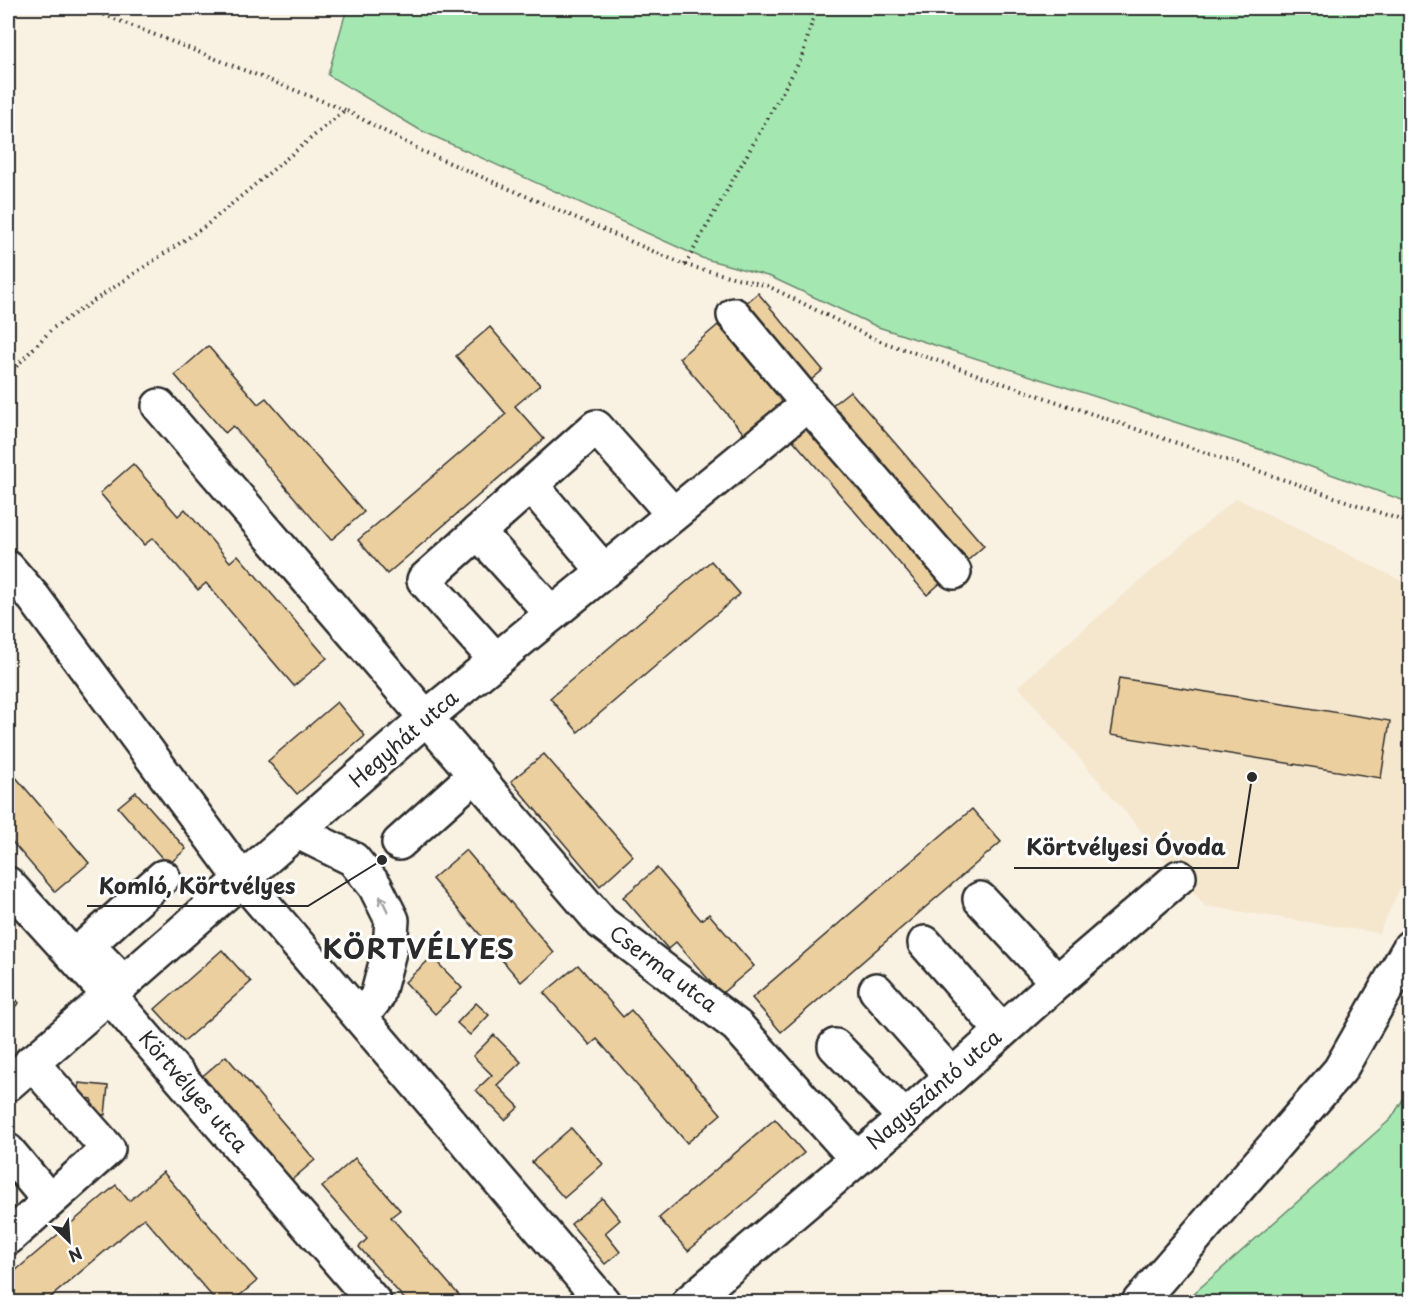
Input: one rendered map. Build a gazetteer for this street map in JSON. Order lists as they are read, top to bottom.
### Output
{
  "streets": {
    "street": [
      "Hegyhát utca",
      "Cserma utca",
      "Nagyszántó utca",
      "Körtvélyes utca"
    ]
  },
  "crossings": [
    ["Hegyhát utca", "Cserma utca"],
    ["Hegyhát utca", "Körtvélyes utca"],
    ["Cserma utca", "Nagyszántó utca"]
  ],
  "districts": ["KÖRTVÉLYES"],
  "places": ["Körtvélyesi Óvoda", "Komló, Körtvélyes"],
  "north": "bottom right"
}
